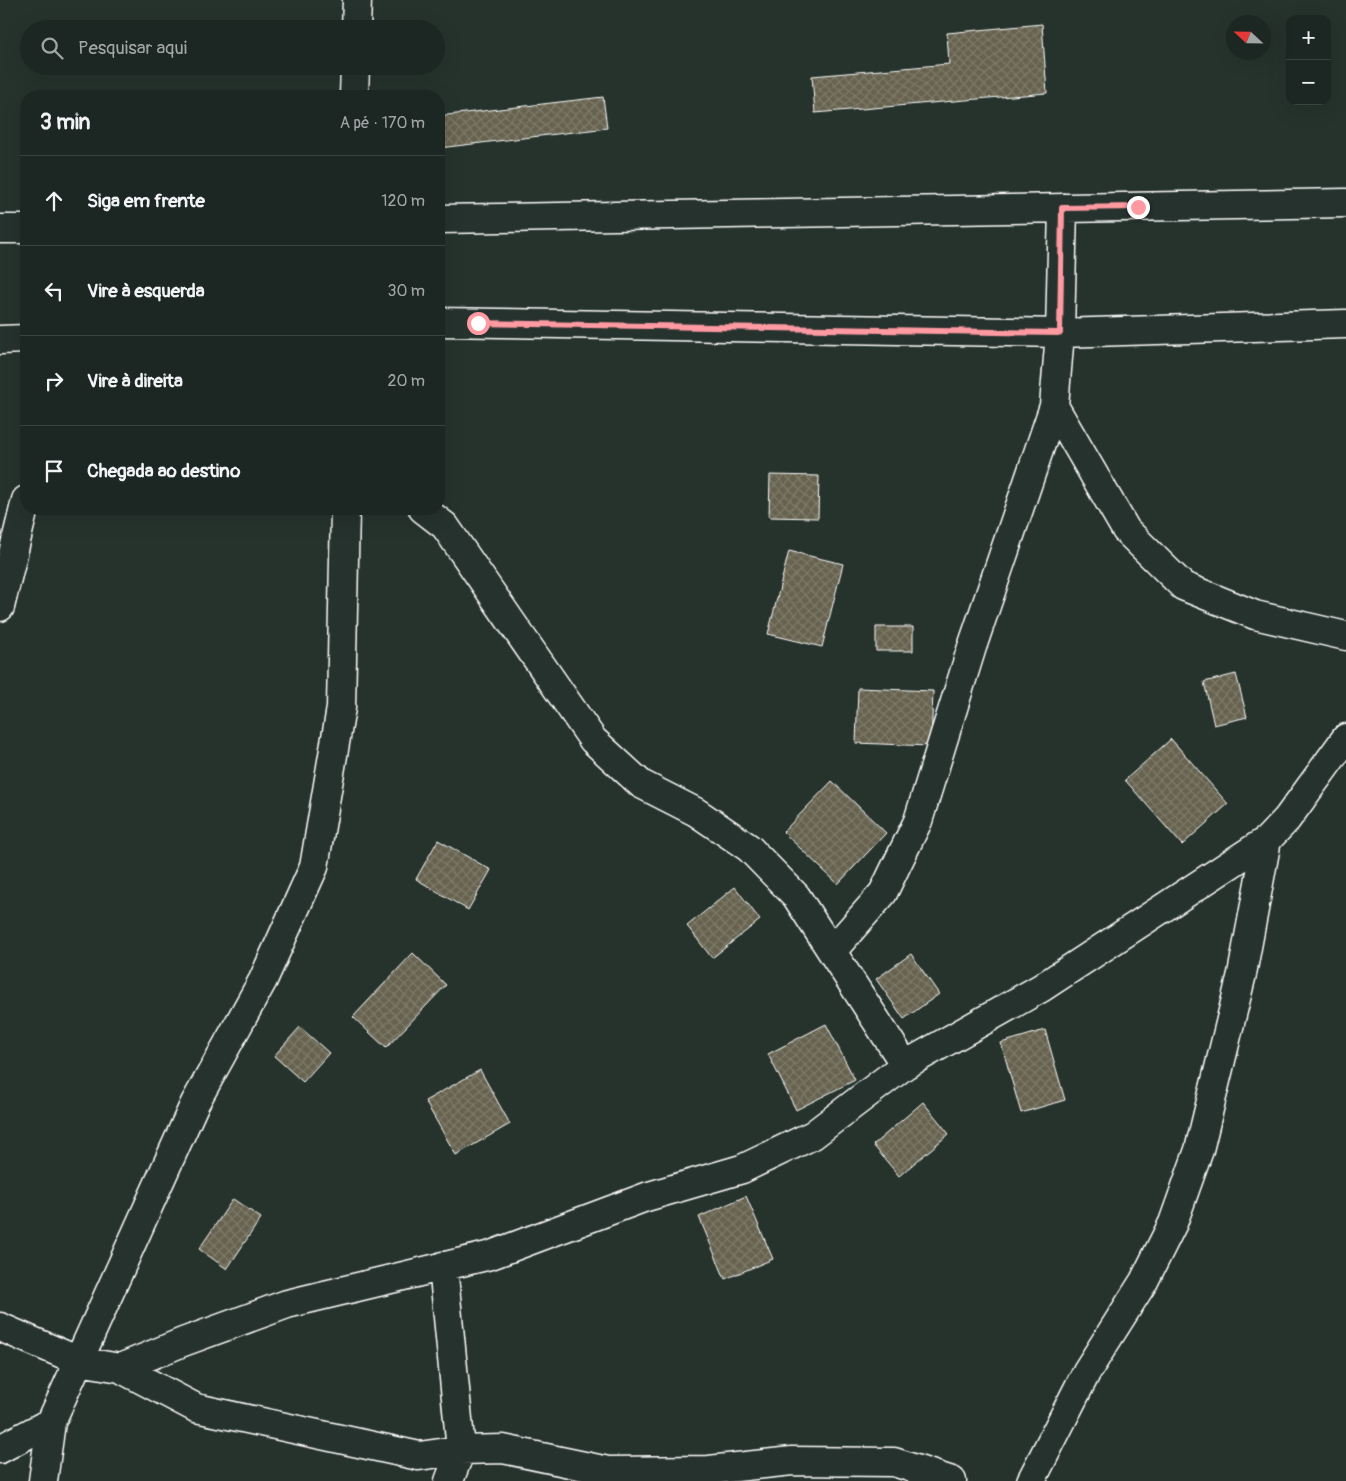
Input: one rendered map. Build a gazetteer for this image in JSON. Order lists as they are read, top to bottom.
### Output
{
  "north": "left",
  "page": {
    "map_buttons": ["+", "−"],
    "search": "Pesquisar aqui",
    "heading": ["3 min", "A pé · 170 m"],
    "list": [
      ["Siga em frente", "120 m"],
      ["Vire à esquerda", "30 m"],
      ["Vire à direita", "20 m"],
      "Chegada ao destino"
    ]
  }
}
